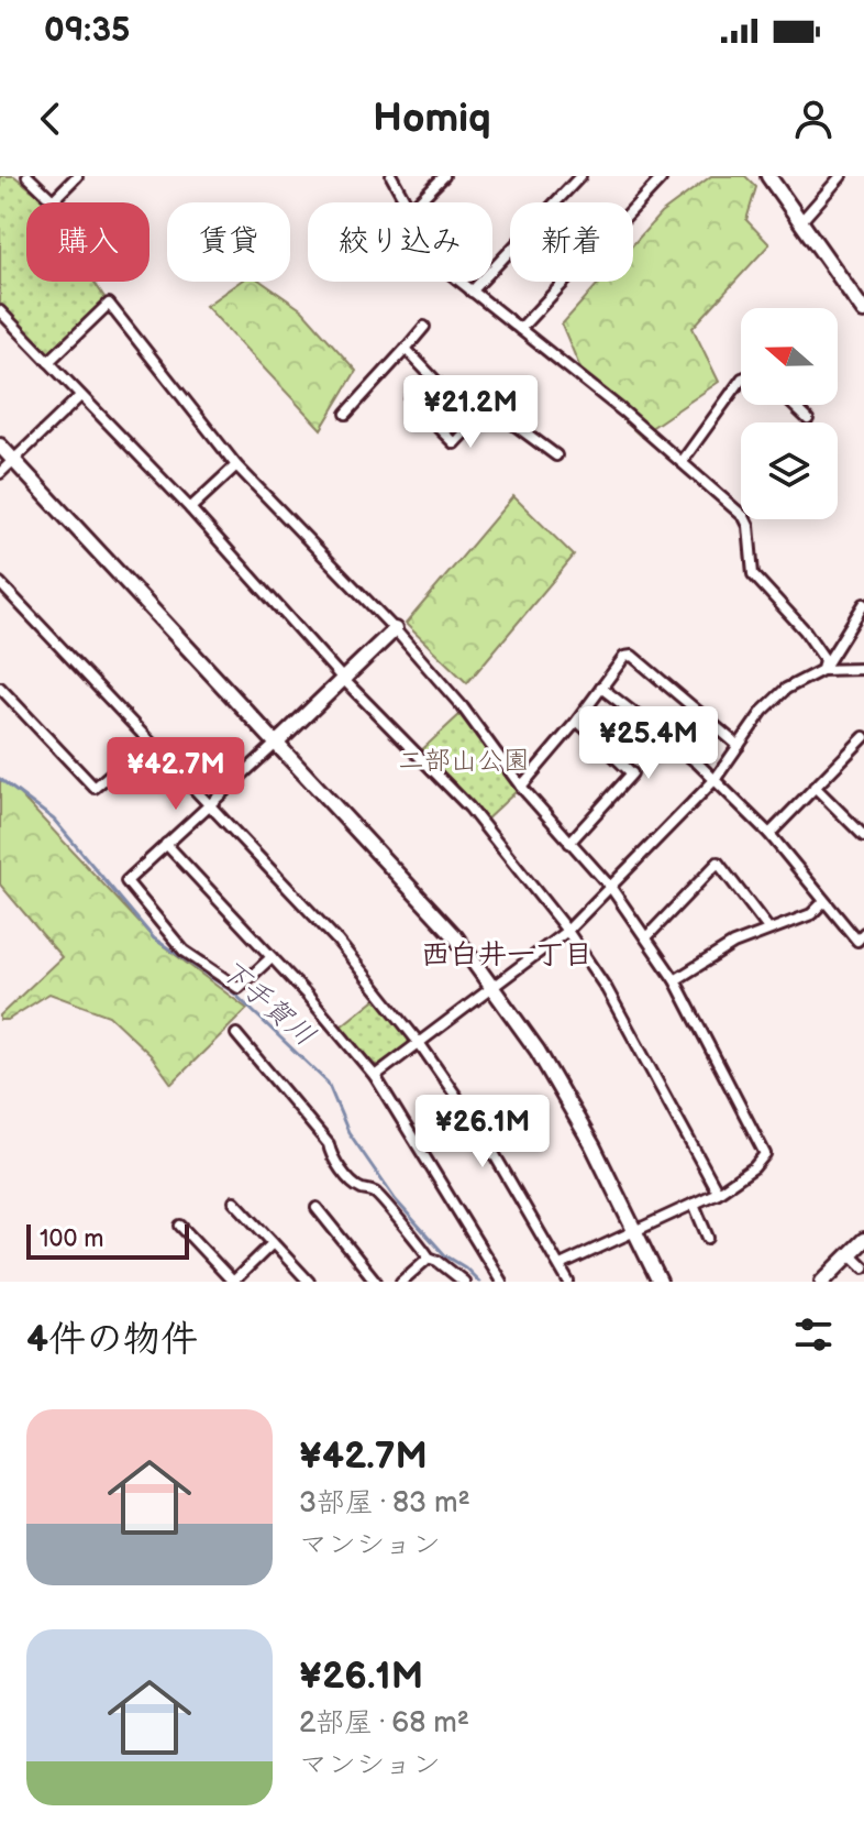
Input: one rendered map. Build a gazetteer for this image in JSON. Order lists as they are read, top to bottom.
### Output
{
  "districts": ["西白井一丁目"],
  "water": ["下手賀川"],
  "parks": ["二部山公園"],
  "scale_bar": "100 m",
  "north": "left",
  "page": {
    "status": "09:35",
    "header": "Homiq",
    "chip": [
      "購入",
      "賃貸",
      "絞り込み",
      "新着"
    ],
    "price": [
      "¥21.2M",
      "¥25.4M",
      "¥42.7M",
      "¥26.1M"
    ],
    "scale": "100 m",
    "heading": "4件の物件",
    "list": [
      {
        "name": "¥42.7M",
        "note": "3部屋 · 83 m² · マンション"
      },
      {
        "name": "¥26.1M",
        "note": "2部屋 · 68 m² · マンション"
      }
    ]
  }
}
